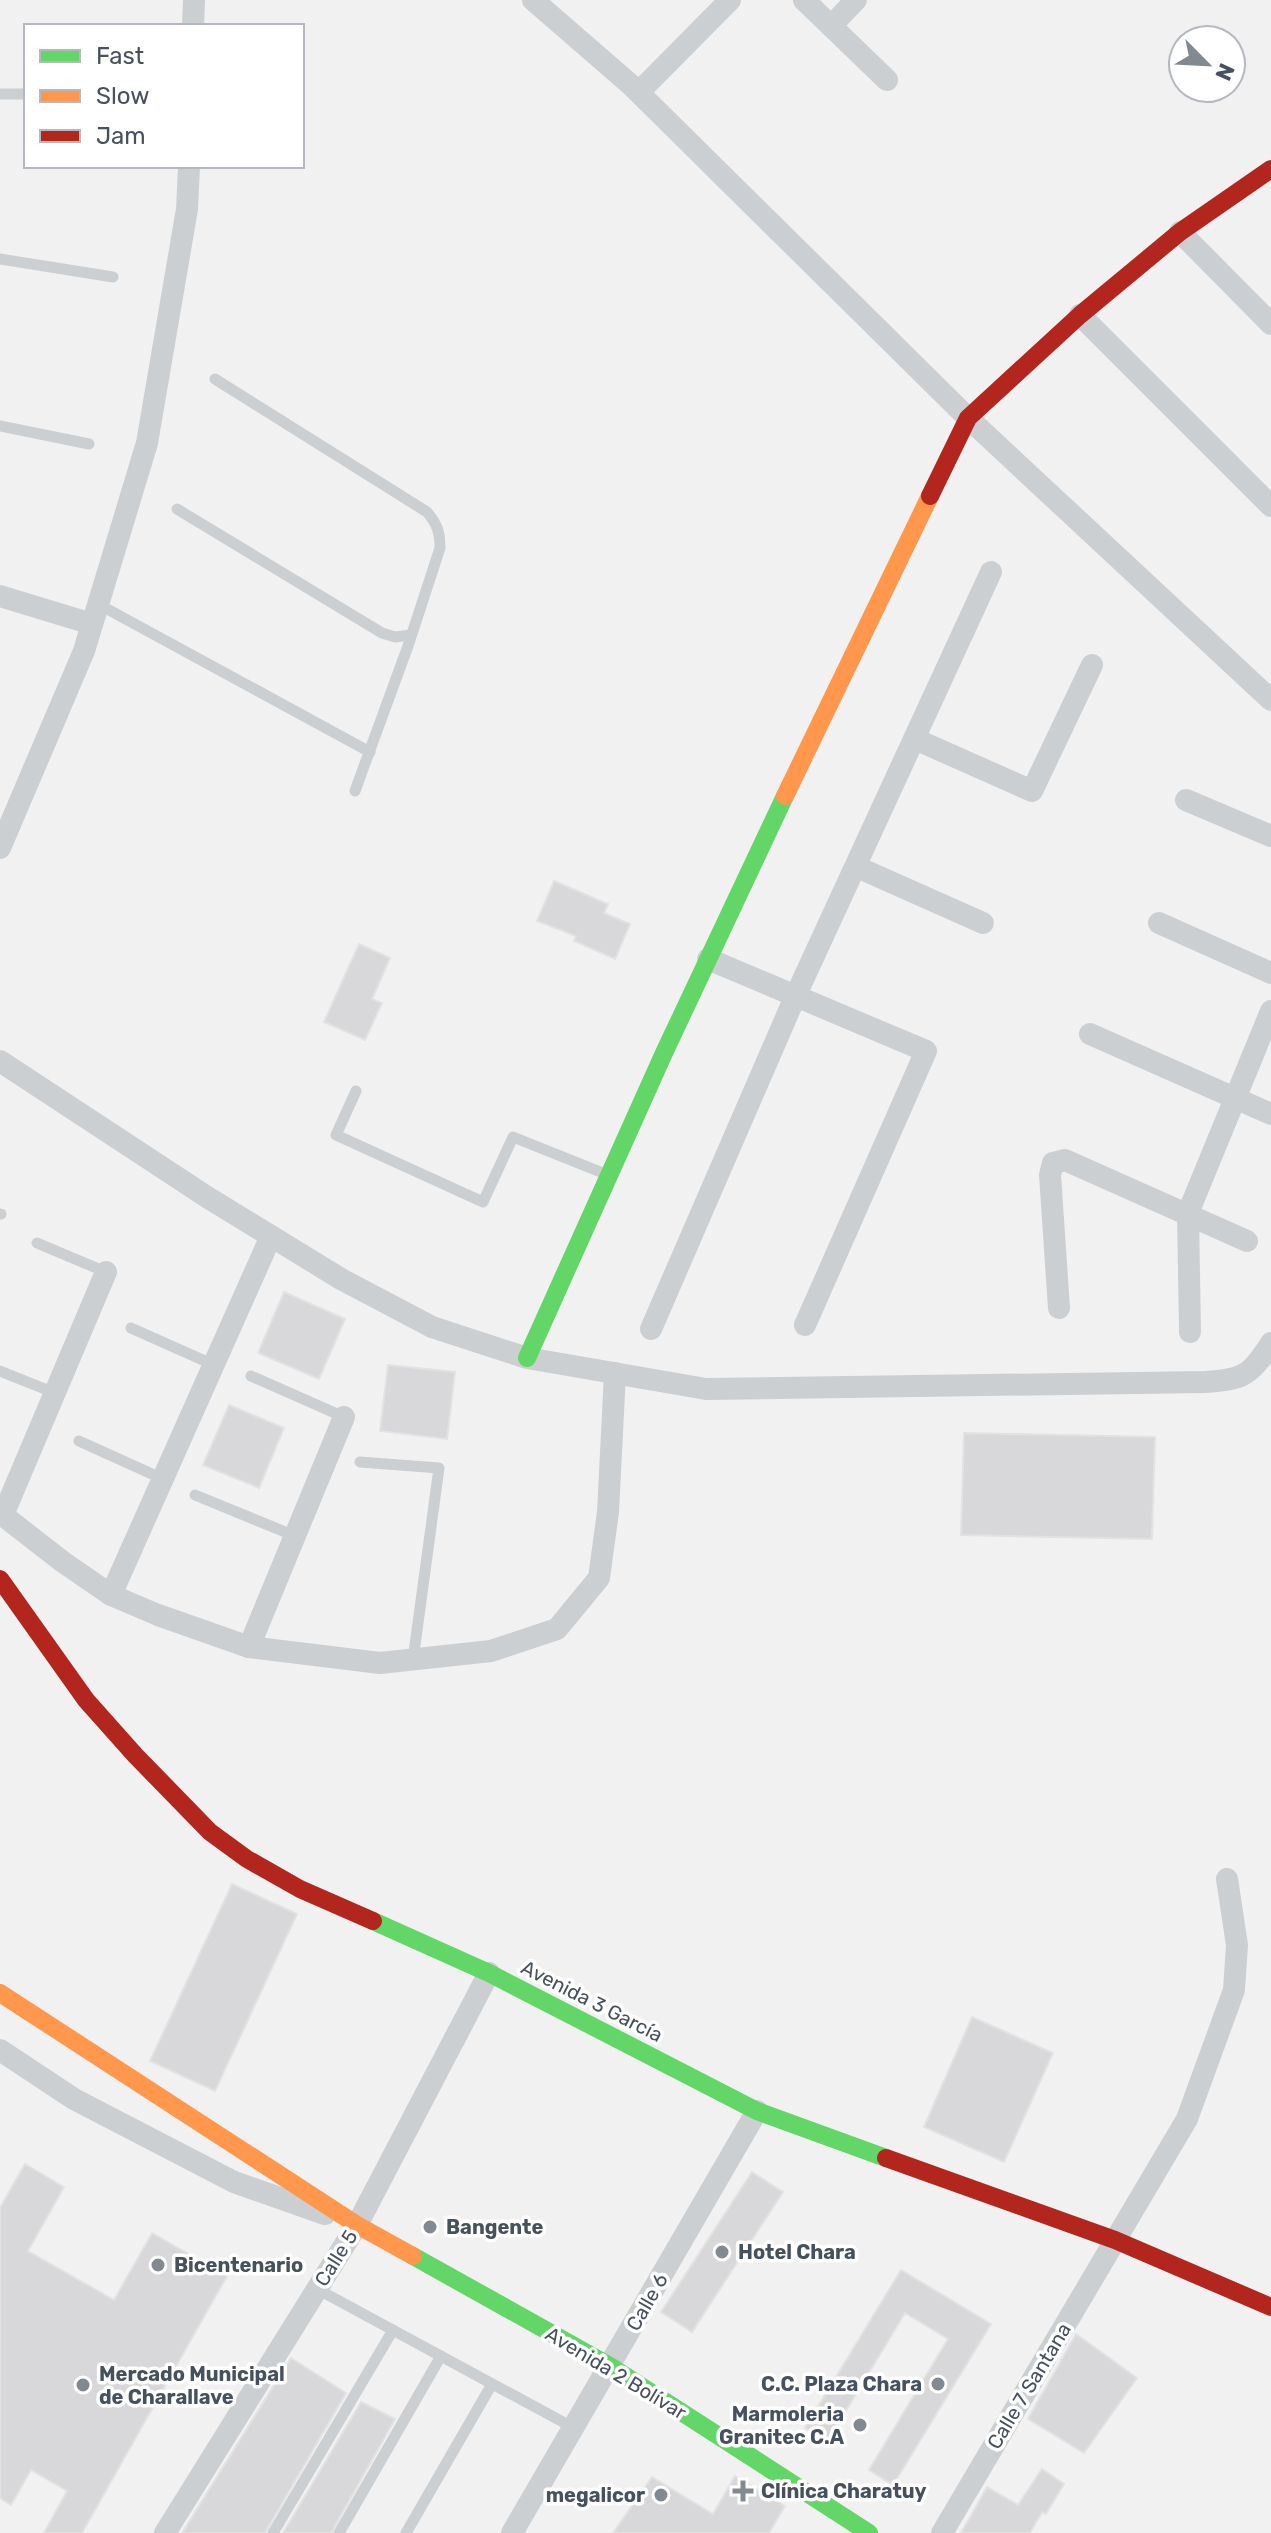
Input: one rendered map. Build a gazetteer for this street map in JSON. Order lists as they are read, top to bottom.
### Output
{
  "streets": {
    "street": [
      "Avenida 3 García",
      "Calle 5",
      "Calle 6",
      "Avenida 2 Bolívar",
      "Calle 7 Santana"
    ]
  },
  "crossings": [
    ["Avenida 3 García", "Calle 5"],
    ["Avenida 3 García", "Calle 6"],
    ["Avenida 3 García", "Calle 7 Santana"],
    ["Calle 5", "Avenida 2 Bolívar"],
    ["Calle 6", "Avenida 2 Bolívar"]
  ],
  "places": {
    "other": [
      "Bangente",
      "Hotel Chara",
      "Bicentenario",
      "C.C. Plaza Chara",
      "Mercado Municipal de Charallave",
      "Marmoleria Granitec C.A",
      "megalicor"
    ],
    "health": ["Clínica Charatuy"]
  },
  "legend": ["Fast", "Slow", "Jam"],
  "north": "bottom right"
}
